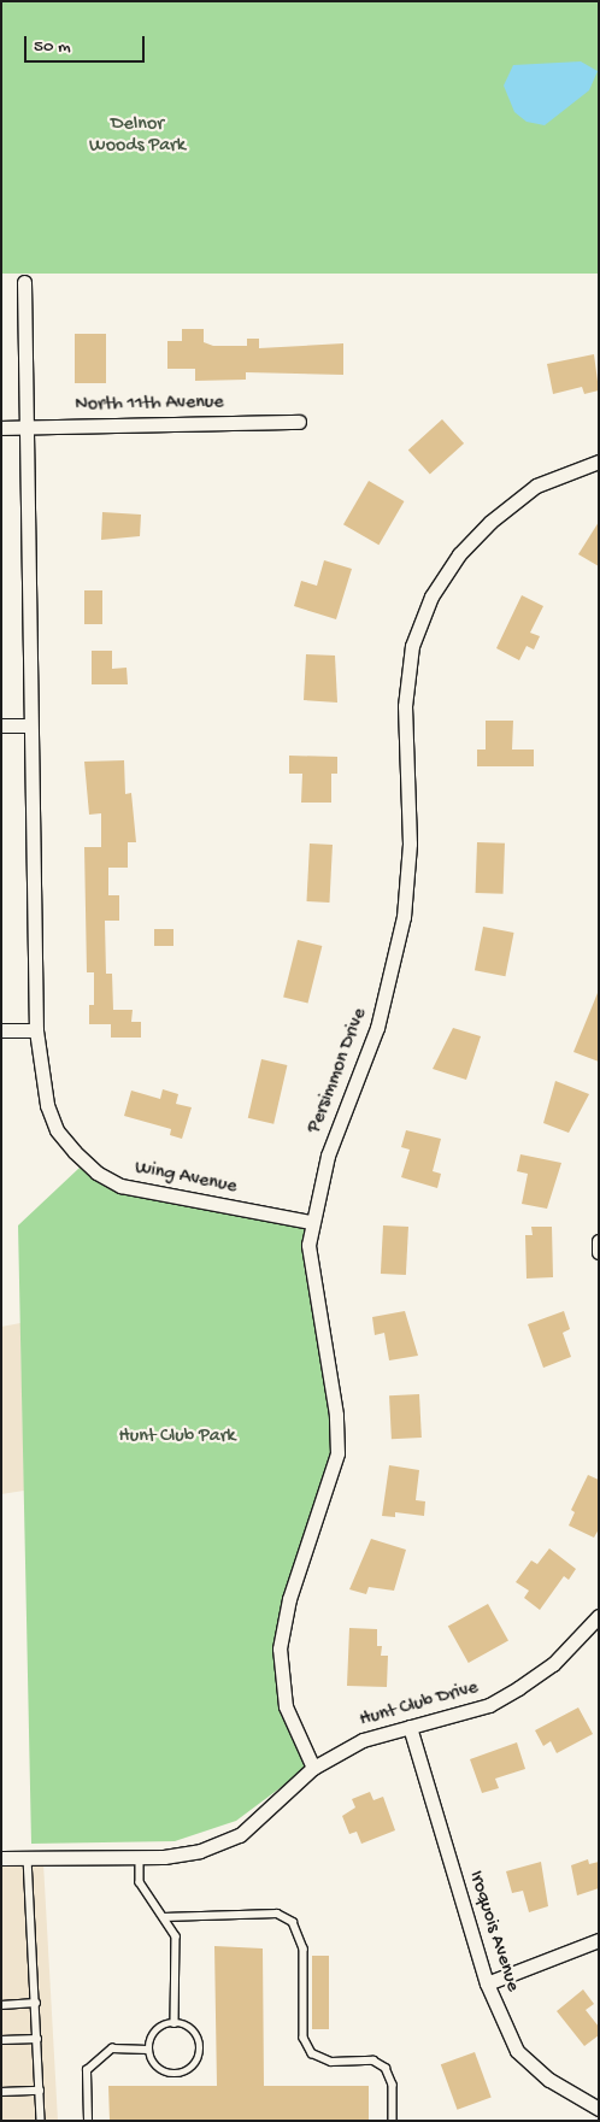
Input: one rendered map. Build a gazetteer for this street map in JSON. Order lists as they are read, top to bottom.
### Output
{
  "streets": {
    "street": [
      "North 11th Avenue",
      "Persimmon Drive",
      "Wing Avenue",
      "Hunt Club Drive",
      "Iroquois Avenue"
    ]
  },
  "crossings": [
    ["North 11th Avenue", "Wing Avenue"],
    ["Persimmon Drive", "Wing Avenue"],
    ["Persimmon Drive", "Hunt Club Drive"],
    ["Hunt Club Drive", "Iroquois Avenue"]
  ],
  "parks": ["Delnor Woods Park", "Hunt Club Park"],
  "scale_bar": "50 m"
}
